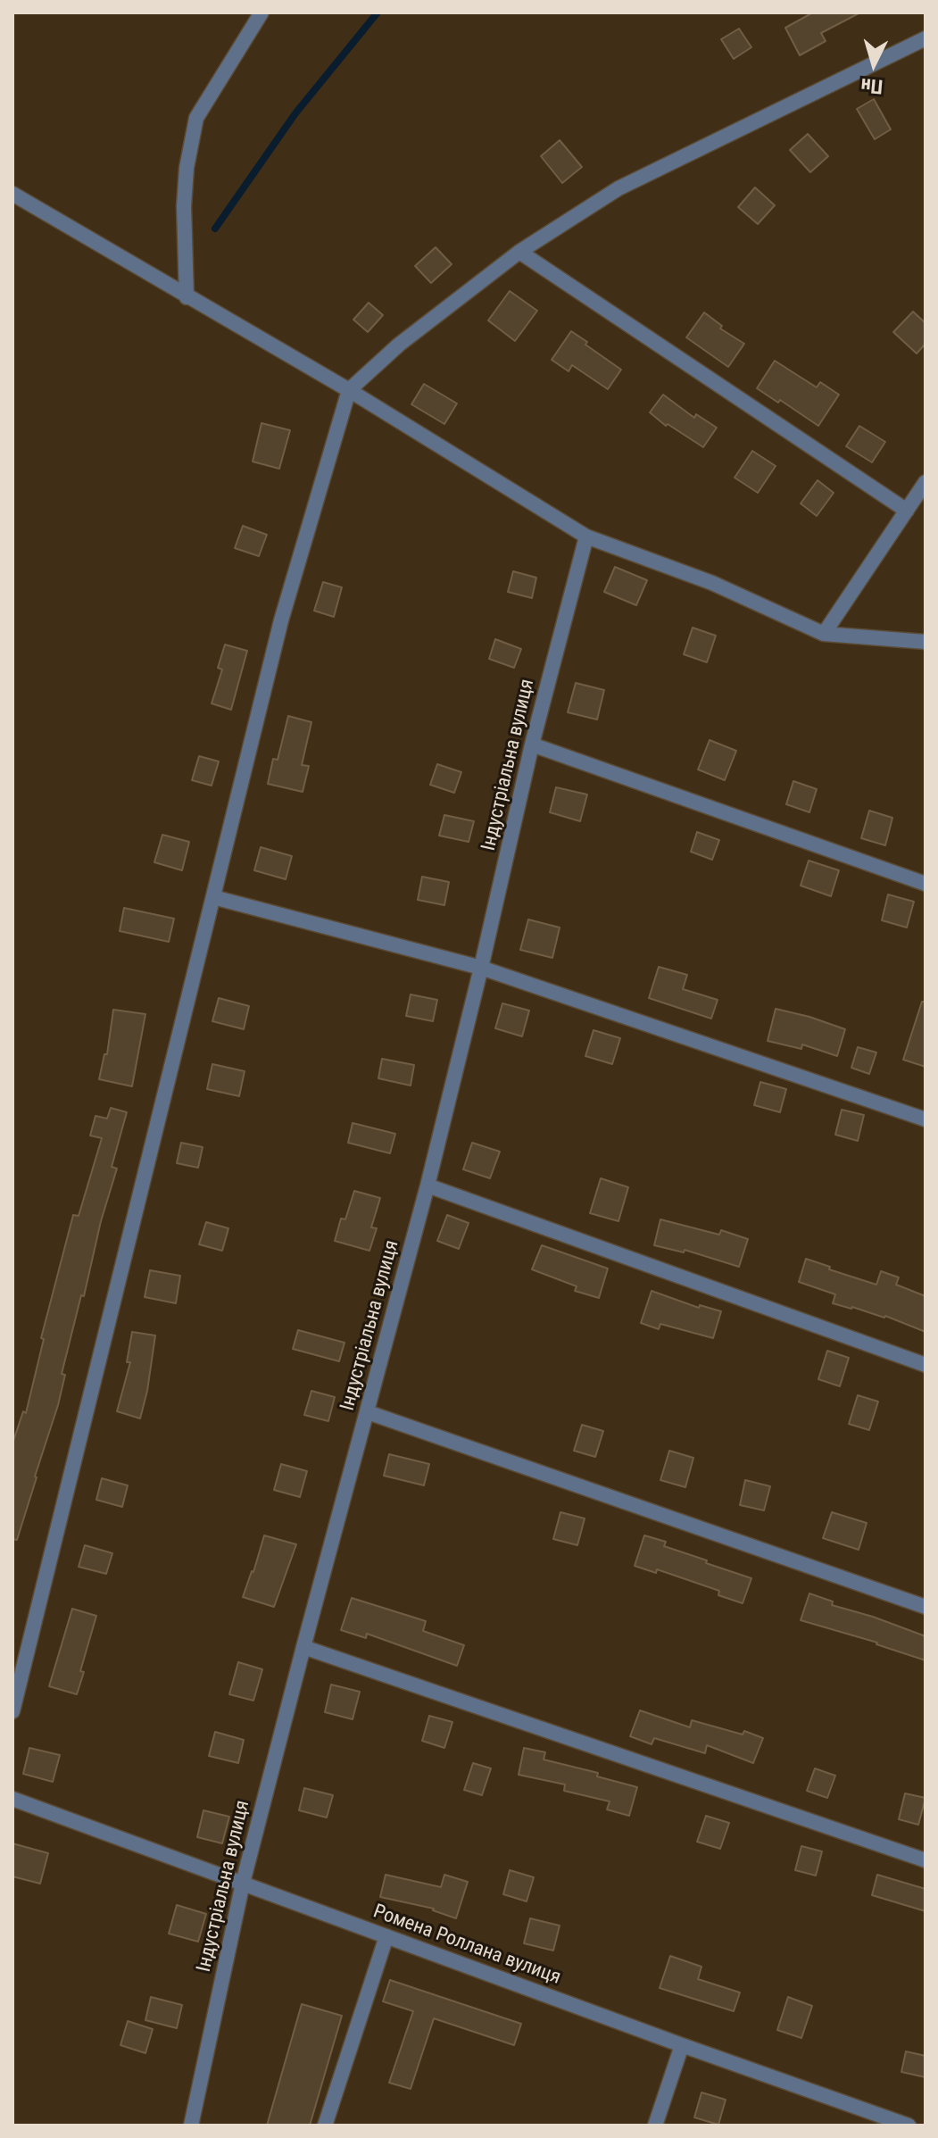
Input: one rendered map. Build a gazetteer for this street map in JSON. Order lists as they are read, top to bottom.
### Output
{
  "streets": {
    "street": ["Індустріальна вулиця", "Ромена Роллана вулиця"]
  },
  "crossings": [
    ["Індустріальна вулиця", "Ромена Роллана вулиця"]
  ],
  "north": "bottom"
}
